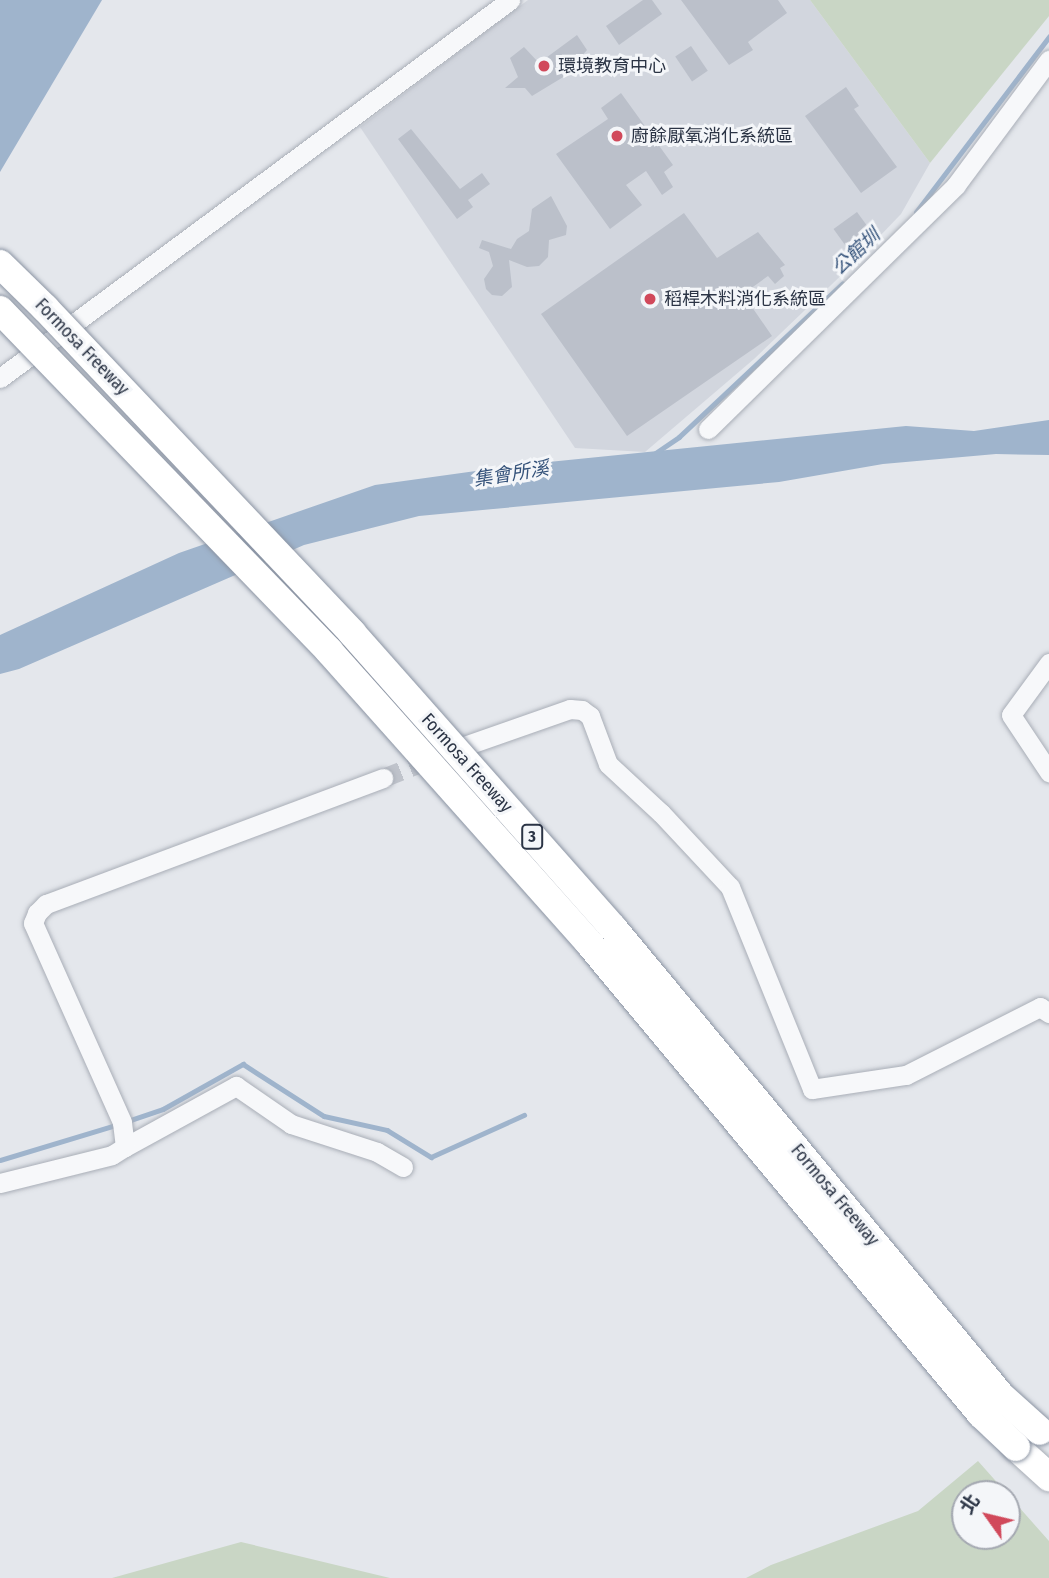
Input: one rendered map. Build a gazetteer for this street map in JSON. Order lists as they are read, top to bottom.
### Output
{
  "streets": {
    "highway": ["Formosa Freeway", "3"]
  },
  "water": ["公館圳", "集會所溪"],
  "places": ["環境教育中心", "廚餘厭氧消化系統區", "稻桿木料消化系統區"],
  "north": "top left"
}
